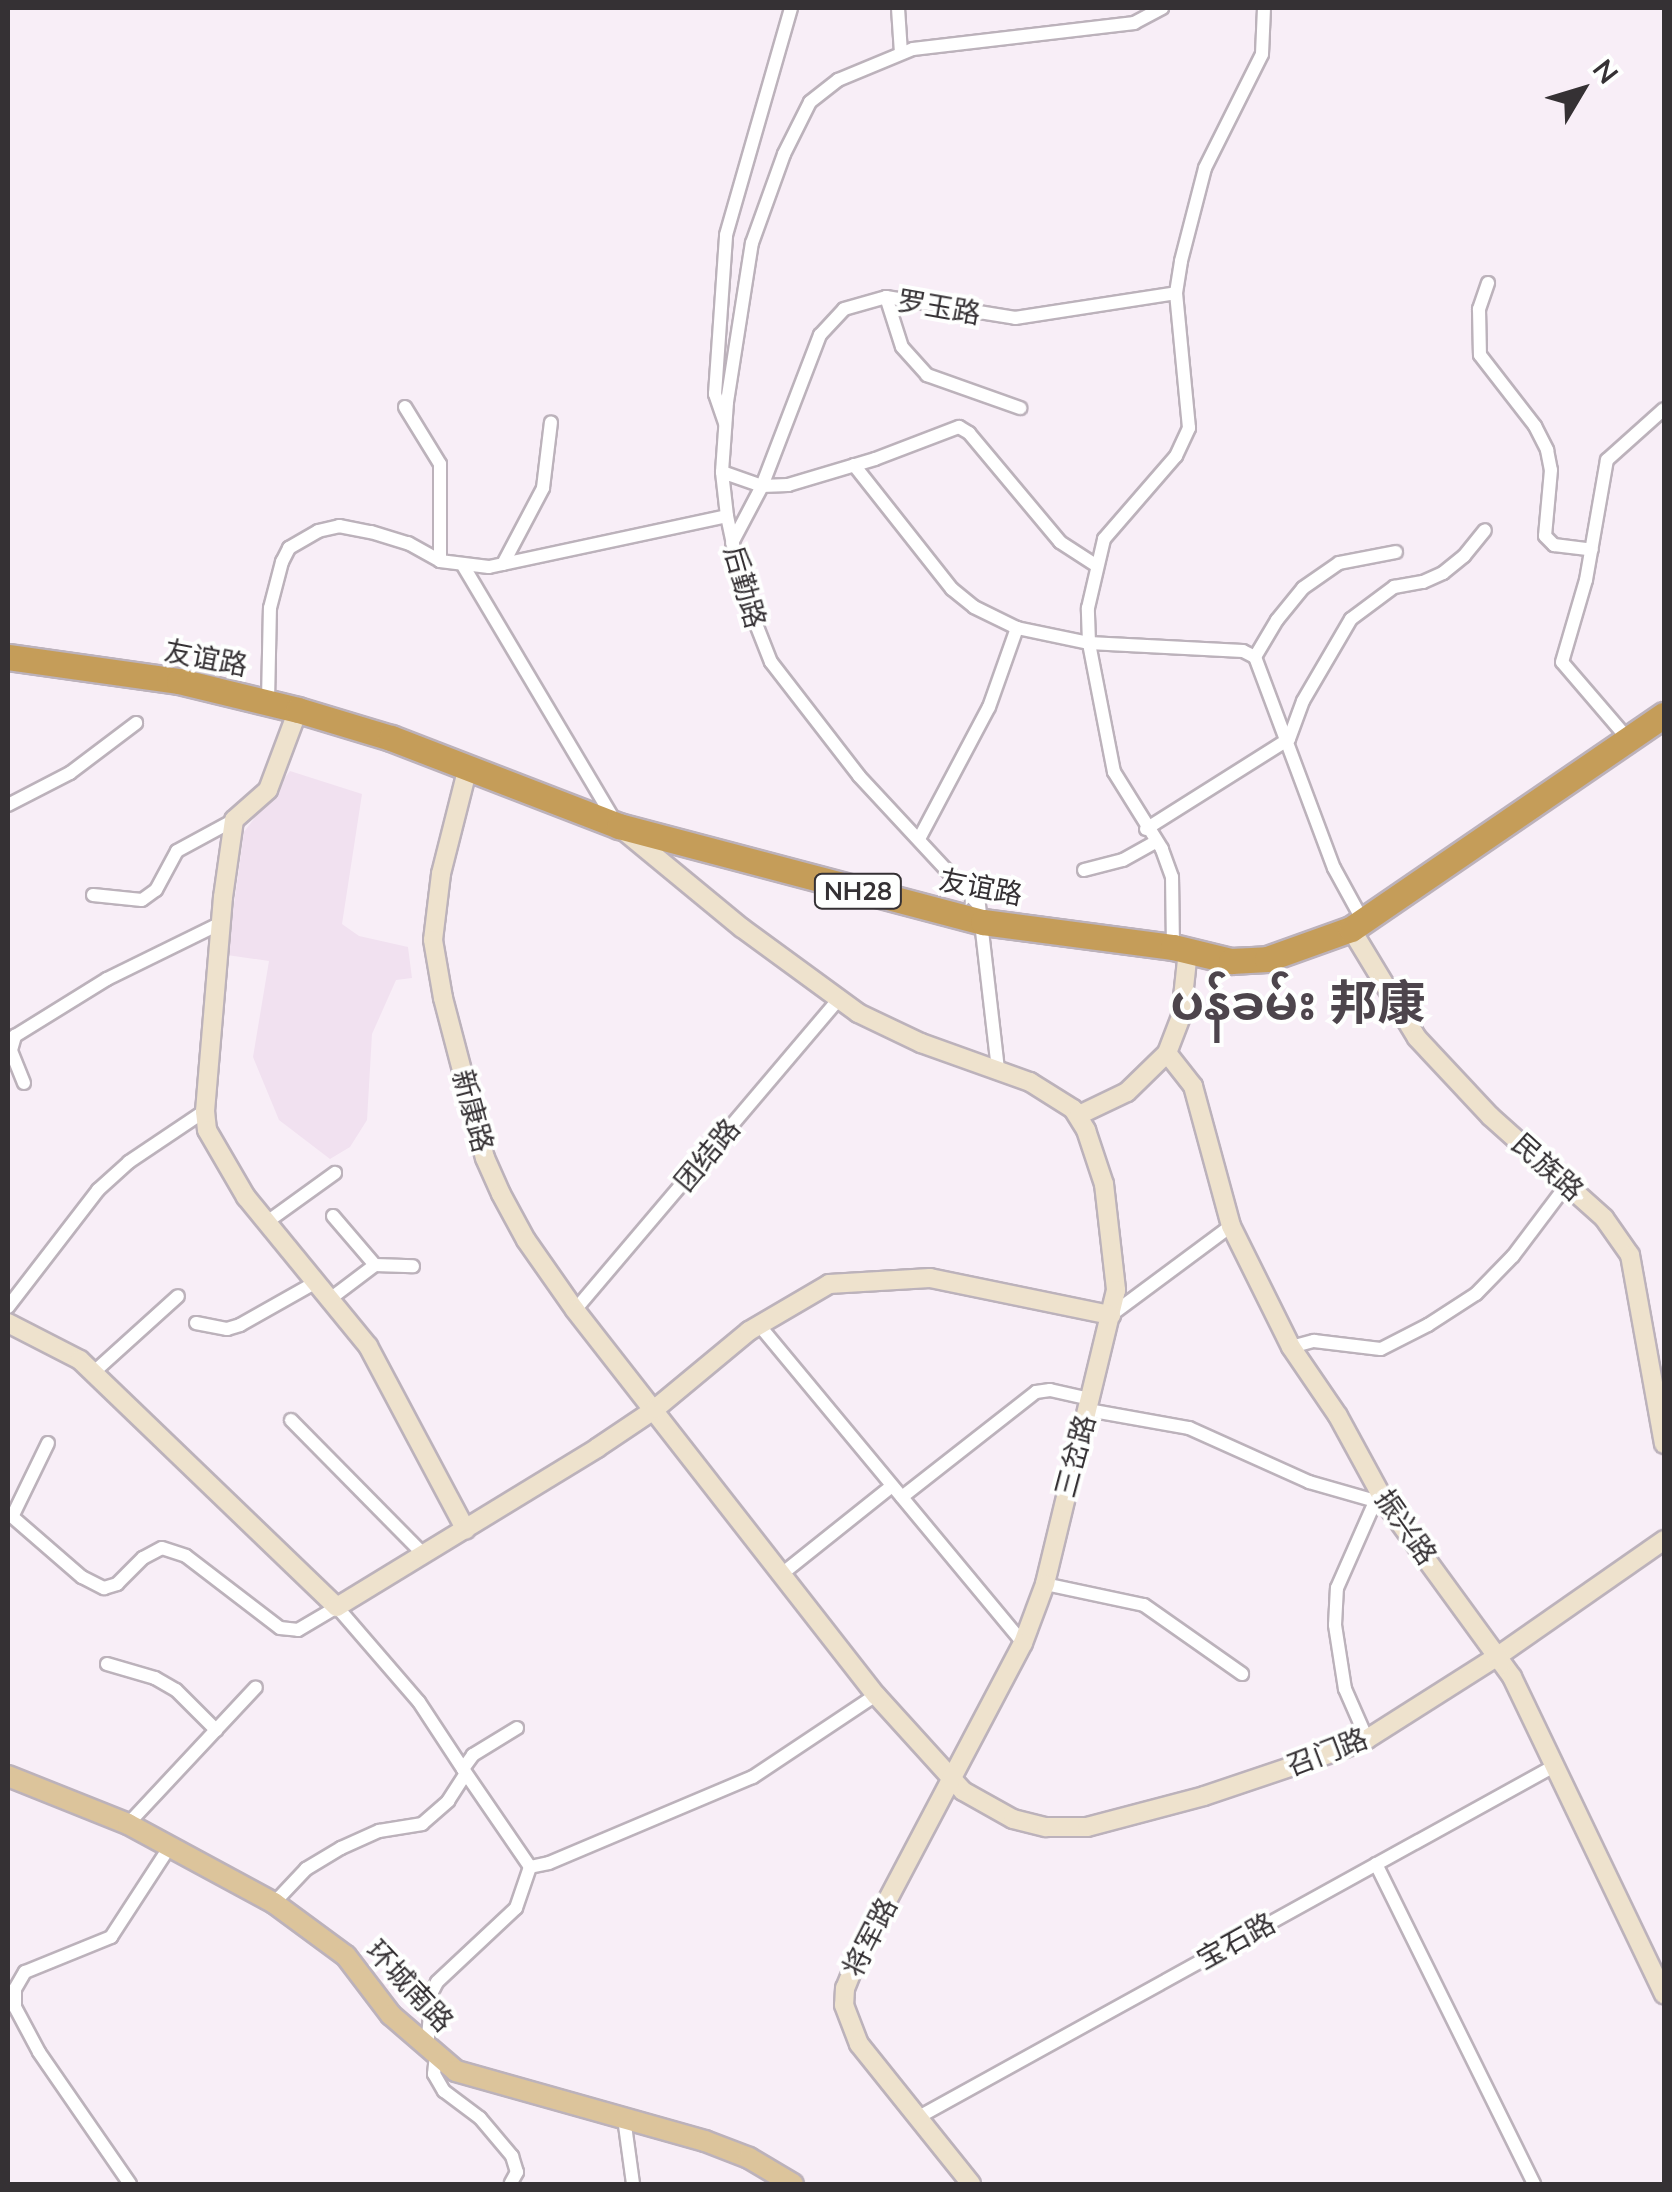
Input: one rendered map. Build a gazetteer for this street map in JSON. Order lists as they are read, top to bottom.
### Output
{
  "streets": {
    "highway": ["友谊路", "NH28"],
    "main road": [
      "新康路",
      "民族路",
      "三岔路",
      "振兴路",
      "召门路",
      "将军路",
      "环城南路"
    ],
    "street": [
      "罗玉路",
      "后勤路",
      "团结路",
      "宝石路"
    ]
  },
  "crossings": [
    ["罗玉路", "后勤路"],
    ["后勤路", "友谊路"],
    ["友谊路", "新康路"],
    ["友谊路", "民族路"],
    ["新康路", "团结路"],
    ["新康路", "三岔路"],
    ["新康路", "召门路"],
    ["新康路", "将军路"],
    ["三岔路", "召门路"],
    ["三岔路", "将军路"],
    ["振兴路", "召门路"],
    ["振兴路", "宝石路"],
    ["召门路", "将军路"],
    ["将军路", "宝石路"]
  ],
  "districts": ["ပန်ခမ်း 邦康"],
  "north": "top right"
}
